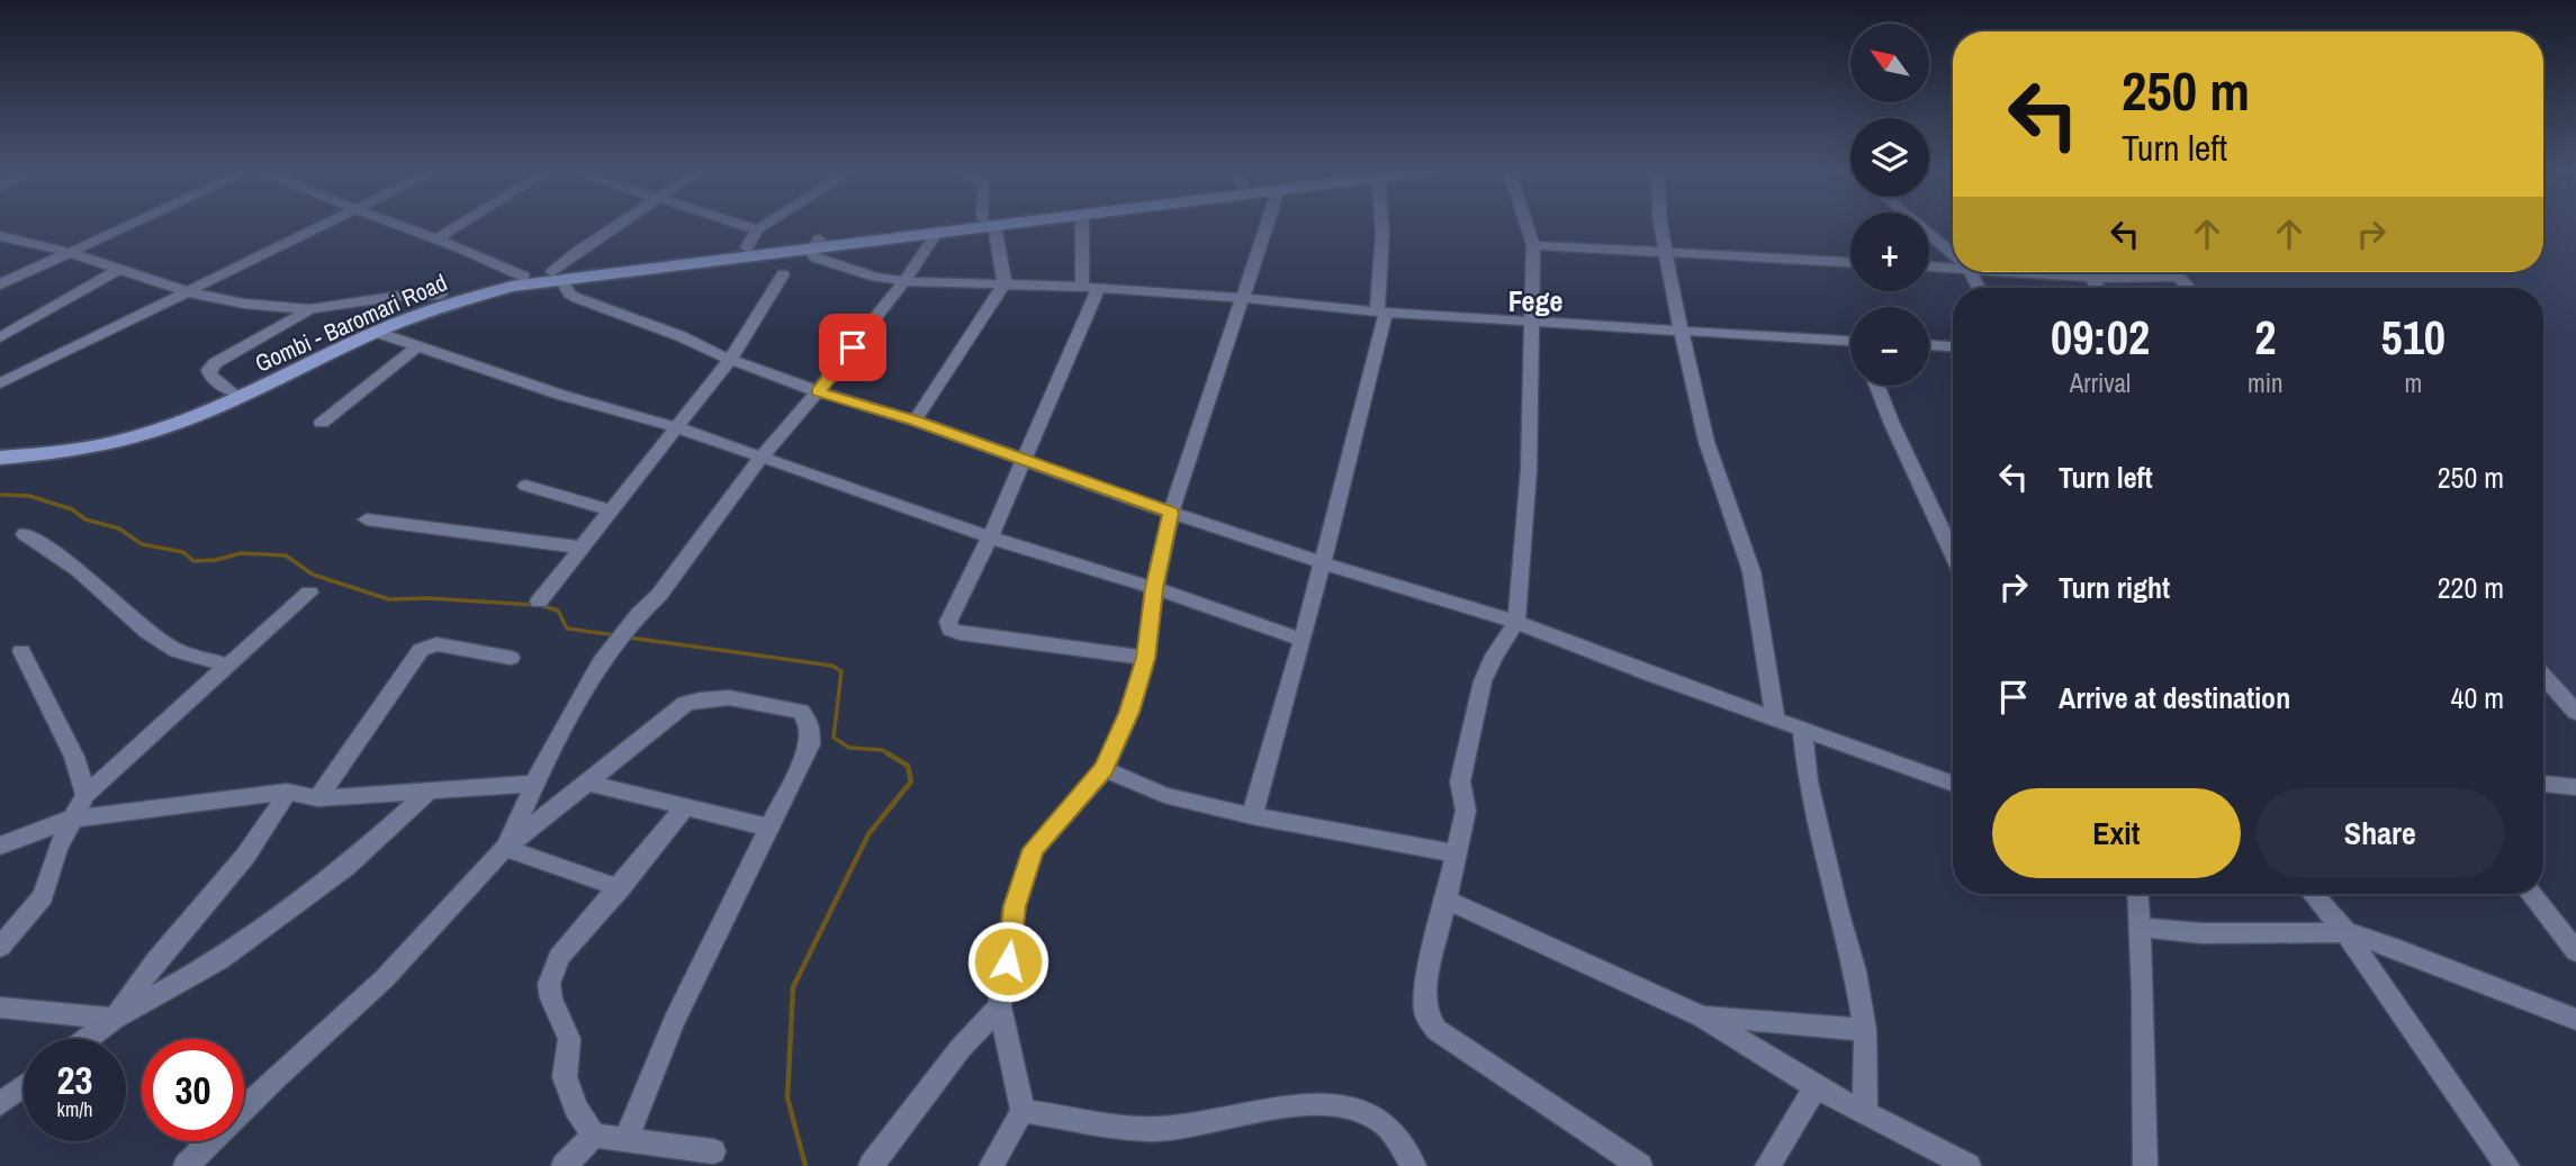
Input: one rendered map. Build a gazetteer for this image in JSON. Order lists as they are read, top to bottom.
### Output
{
  "streets": {
    "main road": ["Gombi - Baromari Road"]
  },
  "districts": ["Fege"],
  "north": "top left",
  "page": {
    "map_buttons": ["+", "−"],
    "turn": ["250 m", "Turn left"],
    "eta": [
      "09:02",
      "Arrival",
      "2",
      "min",
      "510",
      "m"
    ],
    "list": [
      {
        "name": "Turn left",
        "value": "250 m"
      },
      {
        "name": "Turn right",
        "value": "220 m"
      },
      {
        "name": "Arrive at destination",
        "value": "40 m"
      }
    ],
    "buttons": ["Exit", "Share"],
    "speed": "23 km/h",
    "limit": "30"
  }
}
